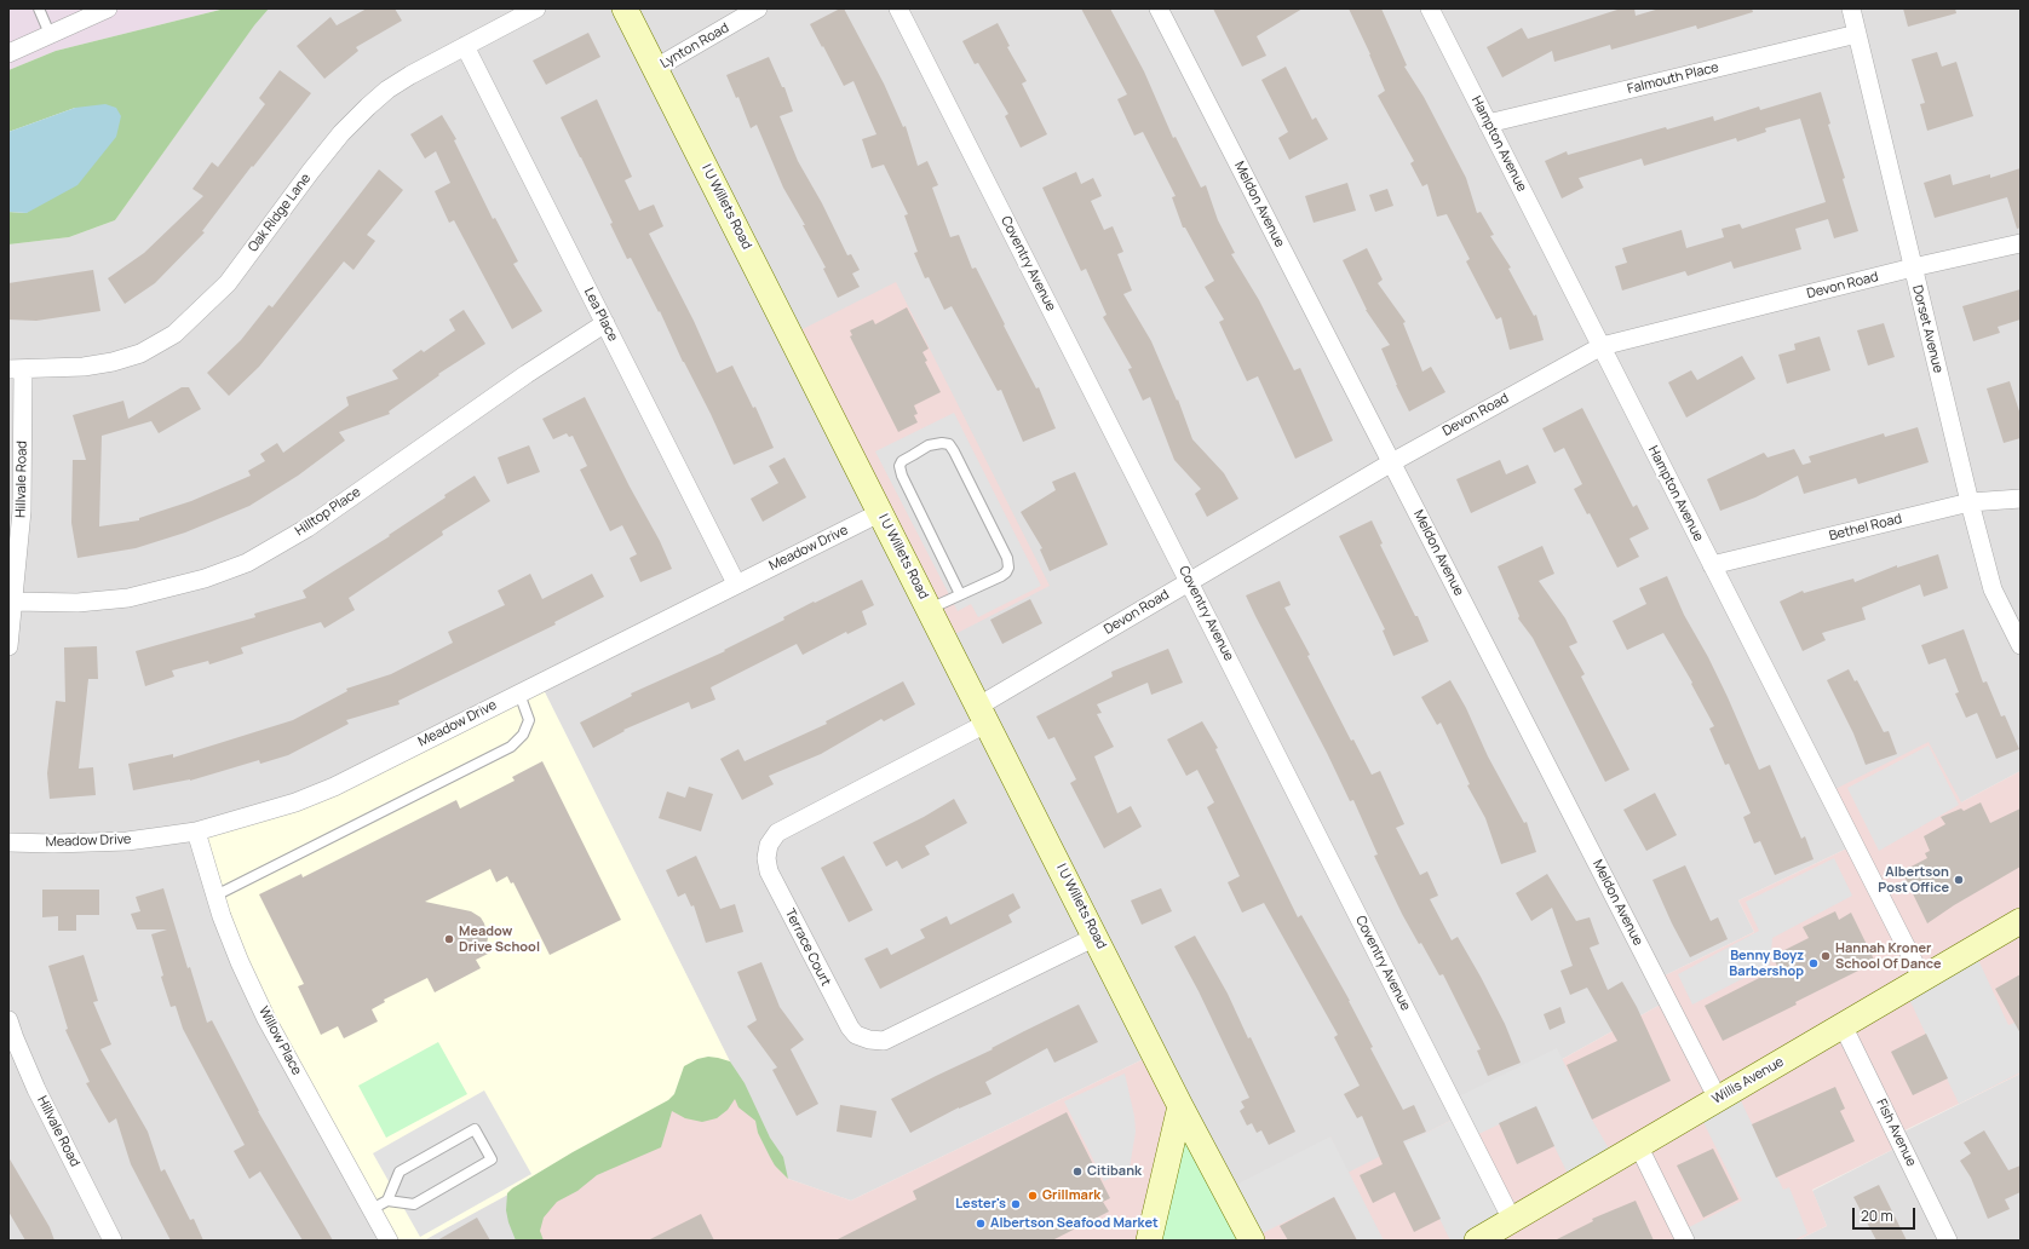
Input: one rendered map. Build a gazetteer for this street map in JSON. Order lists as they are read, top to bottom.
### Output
{
  "streets": {
    "main road": ["I U Willets Road", "Willis Avenue"],
    "street": [
      "Lynton Road",
      "Falmouth Place",
      "Hampton Avenue",
      "Meldon Avenue",
      "Oak Ridge Lane",
      "Coventry Avenue",
      "Devon Road",
      "Lea Place",
      "Dorset Avenue",
      "Hillvale Road",
      "Hilltop Place",
      "Bethel Road",
      "Meadow Drive",
      "Terrace Court",
      "Willow Place",
      "Fish Avenue"
    ]
  },
  "crossings": [
    ["Lynton Road", "I U Willets Road"],
    ["Falmouth Place", "Hampton Avenue"],
    ["Falmouth Place", "Dorset Avenue"],
    ["Hampton Avenue", "Devon Road"],
    ["Hampton Avenue", "Bethel Road"],
    ["Hampton Avenue", "Willis Avenue"],
    ["Meldon Avenue", "Devon Road"],
    ["Meldon Avenue", "Willis Avenue"],
    ["I U Willets Road", "Devon Road"],
    ["I U Willets Road", "Meadow Drive"],
    ["I U Willets Road", "Terrace Court"],
    ["Oak Ridge Lane", "Lea Place"],
    ["Oak Ridge Lane", "Hillvale Road"],
    ["Coventry Avenue", "Devon Road"],
    ["Coventry Avenue", "Willis Avenue"],
    ["Devon Road", "Dorset Avenue"],
    ["Devon Road", "Terrace Court"],
    ["Lea Place", "Hilltop Place"],
    ["Lea Place", "Meadow Drive"],
    ["Dorset Avenue", "Bethel Road"],
    ["Hillvale Road", "Hilltop Place"],
    ["Meadow Drive", "Willow Place"],
    ["Willis Avenue", "Fish Avenue"]
  ],
  "places": [
    "Albertson Post Office",
    "Meadow Drive School",
    "Hannah Kroner School Of Dance",
    "Benny Boyz Barbershop",
    "Citibank",
    "Grillmark",
    "Lester's",
    "Albertson Seafood Market"
  ],
  "scale_bar": "20 m"
}
